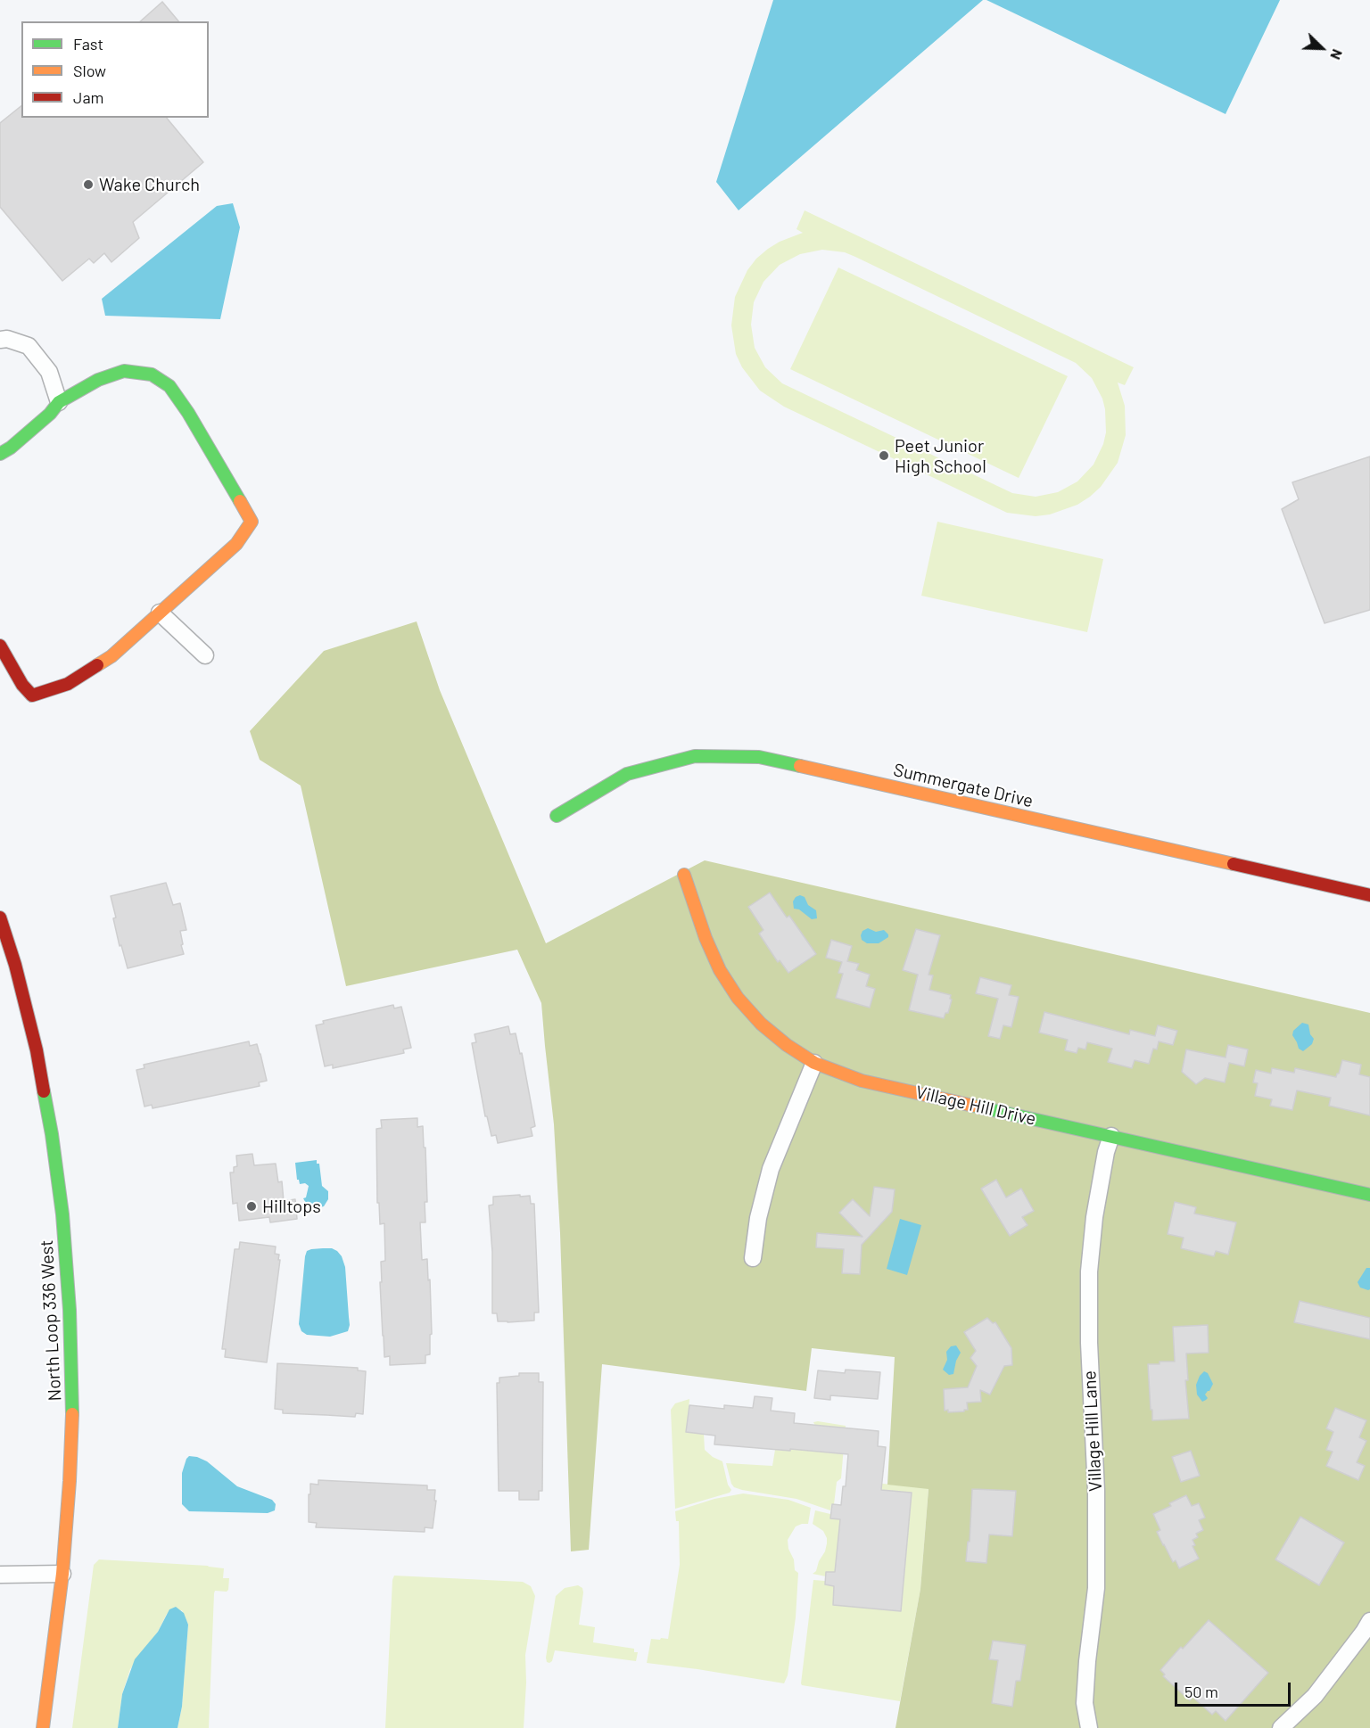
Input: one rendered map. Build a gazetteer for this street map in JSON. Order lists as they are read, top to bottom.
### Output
{
  "streets": {
    "street": [
      "Summergate Drive",
      "Village Hill Drive",
      "North Loop 336 West",
      "Village Hill Lane"
    ]
  },
  "crossings": [
    ["Village Hill Drive", "Village Hill Lane"]
  ],
  "places": ["Wake Church", "Peet Junior High School", "Hilltops"],
  "legend": ["Fast", "Slow", "Jam"],
  "scale_bar": "50 m",
  "north": "bottom right"
}
